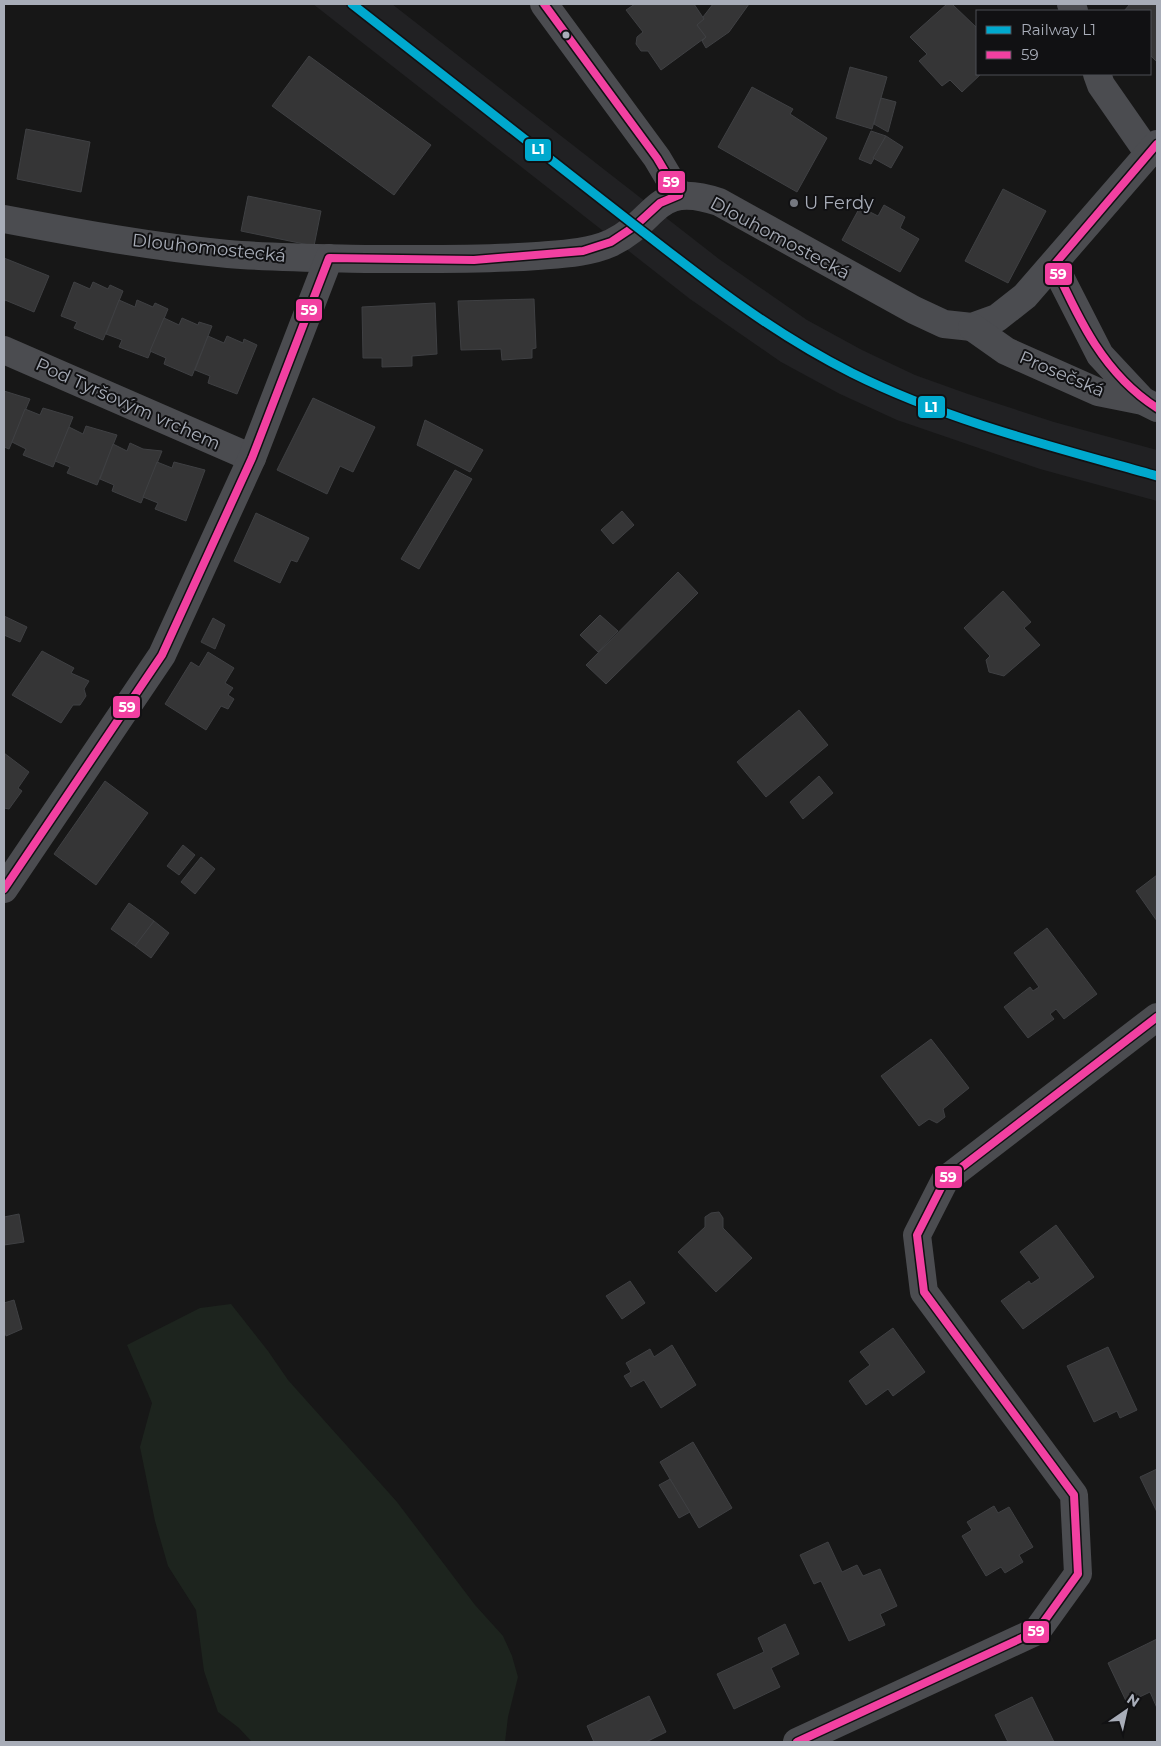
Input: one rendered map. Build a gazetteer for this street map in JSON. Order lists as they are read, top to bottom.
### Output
{
  "streets": {
    "street": ["Dlouhomostecká", "Prosečská", "Pod Tyršovým vrchem"]
  },
  "crossings": [
    ["Dlouhomostecká", "Prosečská"]
  ],
  "places": ["U Ferdy"],
  "lines": ["rail line L1", "transit line 59"],
  "legend": ["Railway L1", "59"],
  "north": "top right"
}
